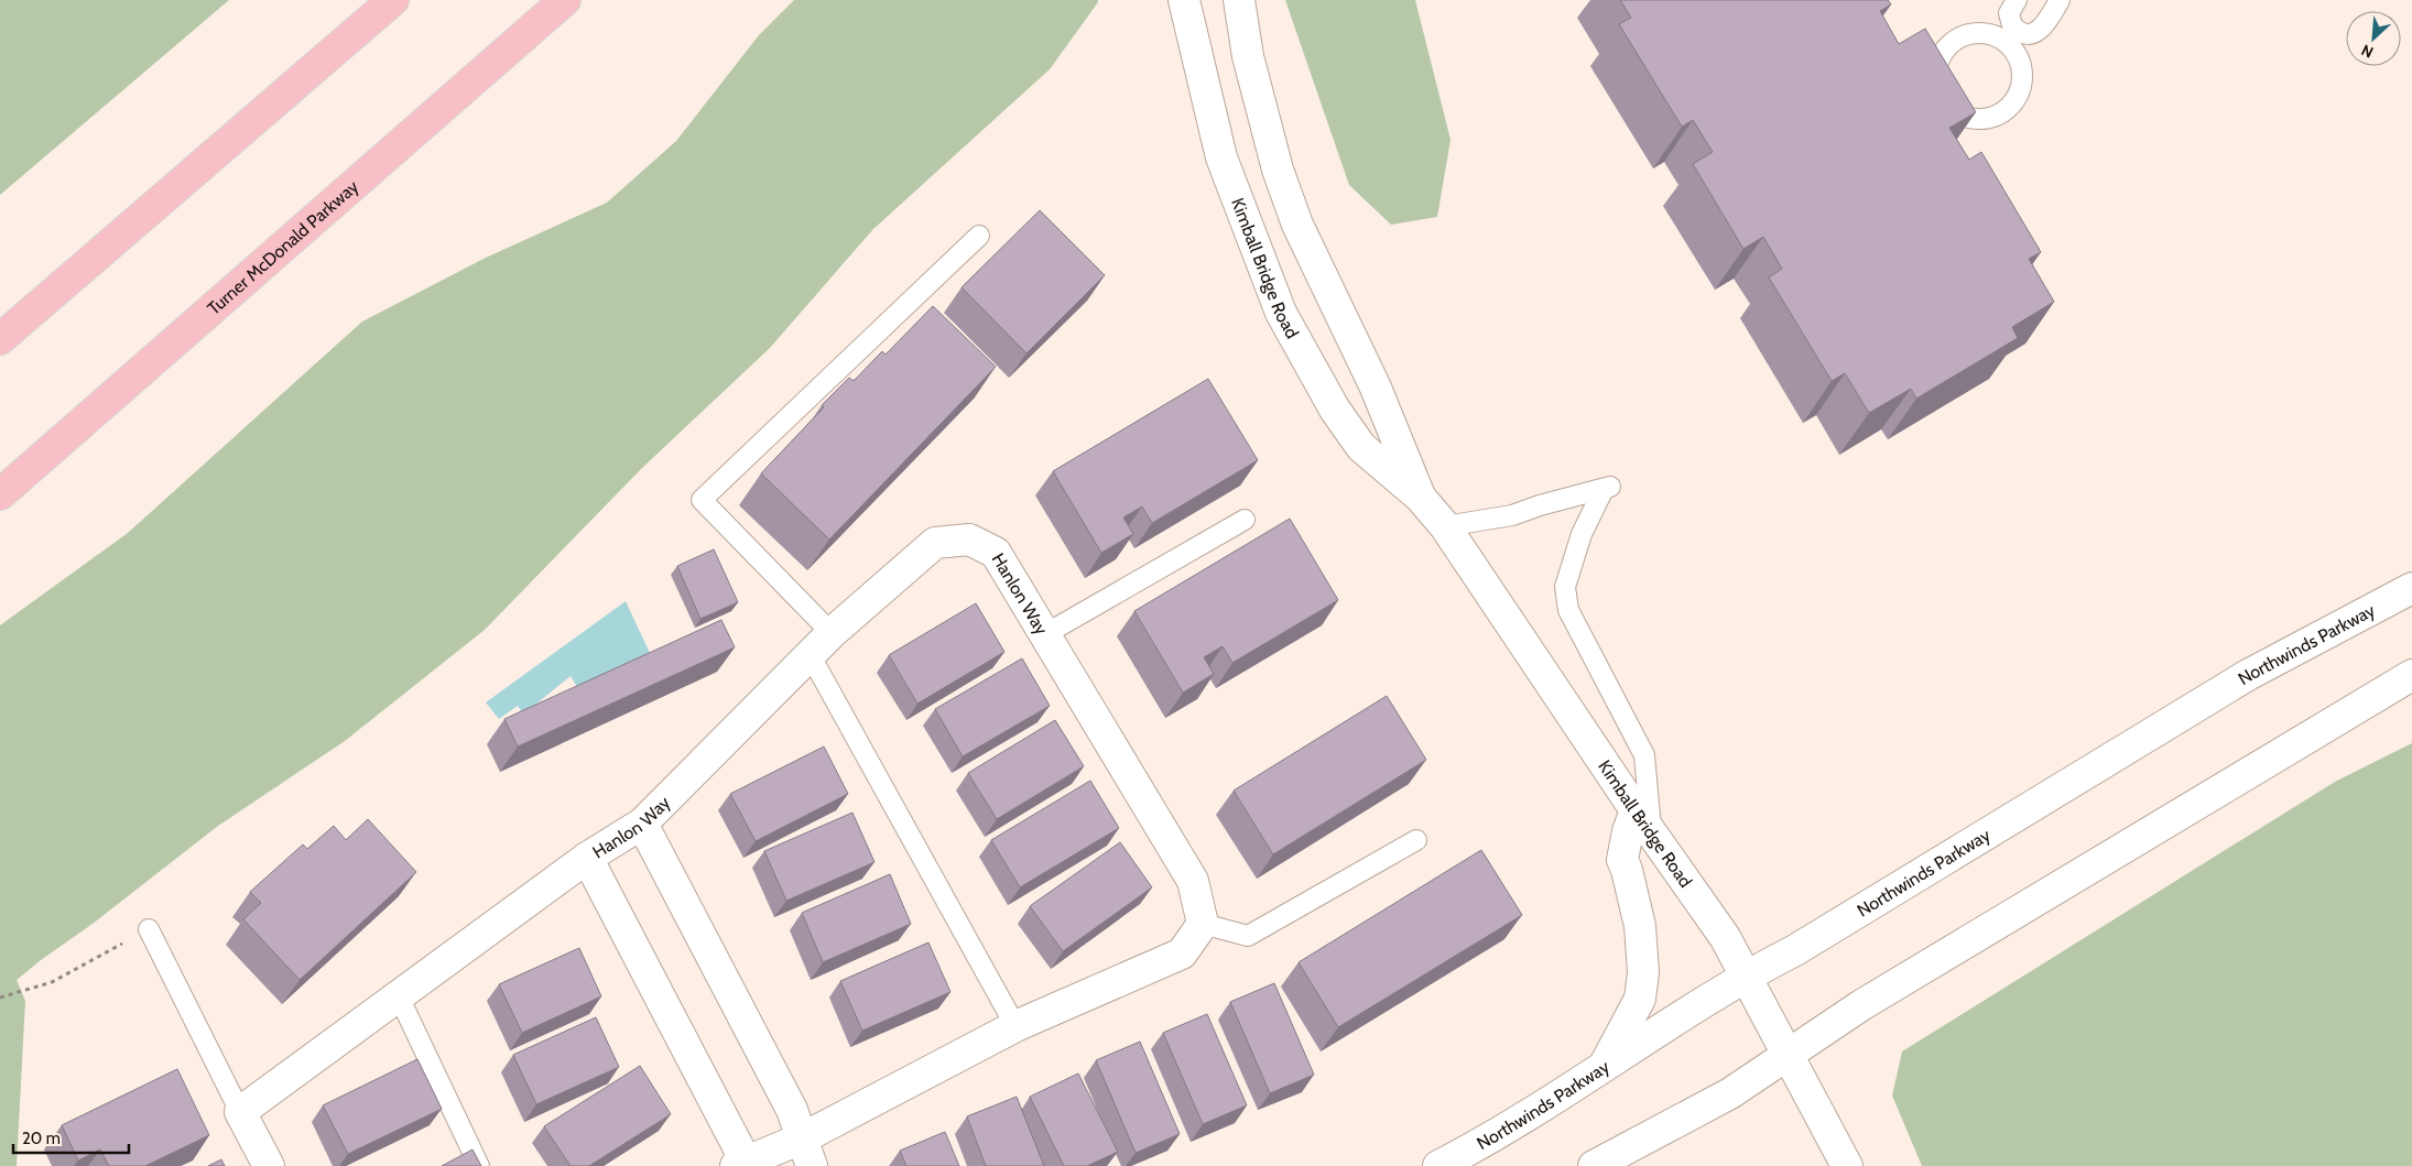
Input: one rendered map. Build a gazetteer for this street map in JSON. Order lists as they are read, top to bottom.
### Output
{
  "streets": {
    "highway": ["Turner McDonald Parkway"],
    "street": ["Kimball Bridge Road", "Hanlon Way", "Northwinds Parkway"]
  },
  "crossings": [
    ["Kimball Bridge Road", "Northwinds Parkway"]
  ],
  "scale_bar": "20 m",
  "north": "bottom left"
}
